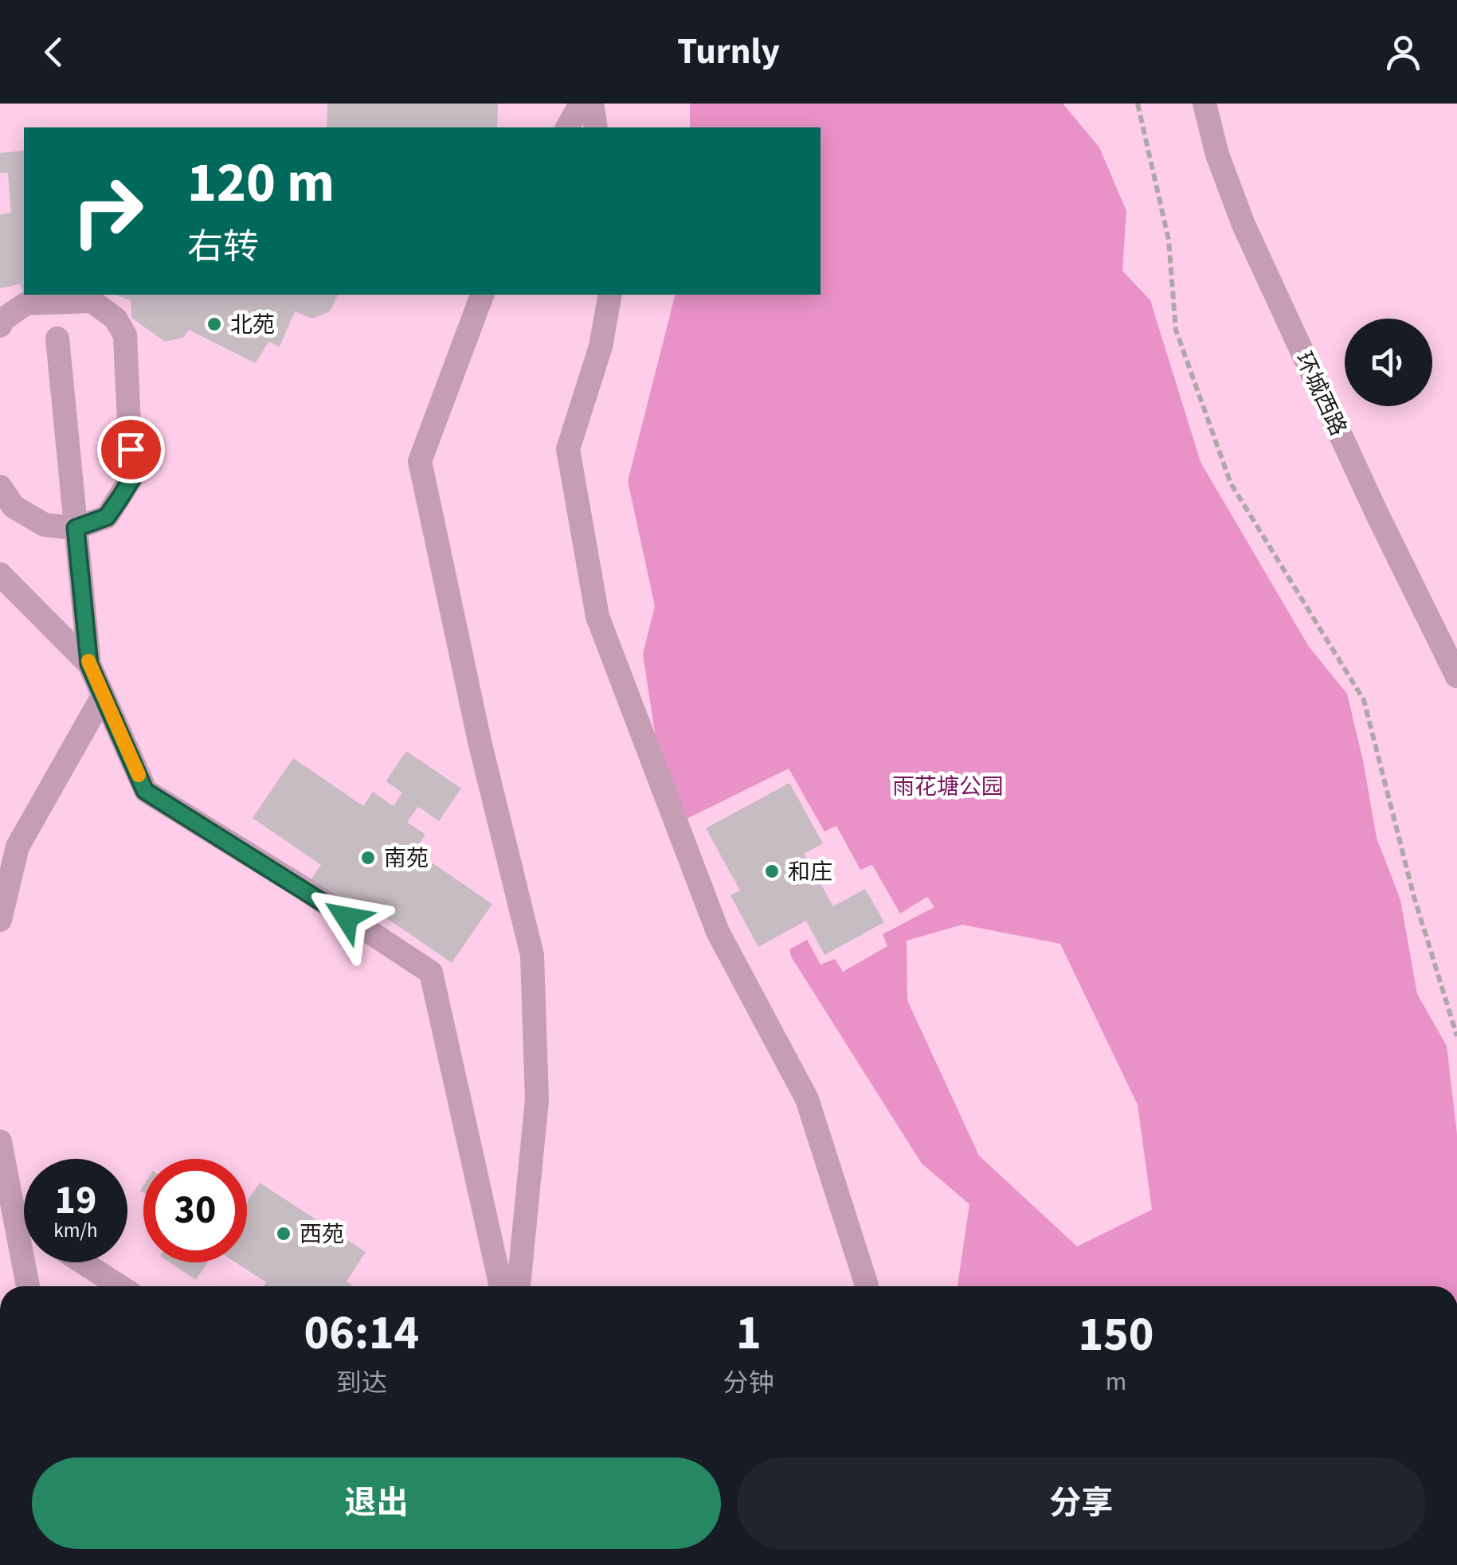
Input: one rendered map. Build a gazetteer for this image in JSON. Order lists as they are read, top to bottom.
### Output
{
  "streets": {
    "street": ["环城西路"]
  },
  "parks": ["雨花塘公园"],
  "places": [
    "北苑",
    "南苑",
    "和庄",
    "西苑"
  ],
  "page": {
    "header": "Turnly",
    "turn": ["120 m", "右转"],
    "speed": "19 km/h",
    "limit": "30",
    "eta": [
      "06:14",
      "到达",
      "1",
      "分钟",
      "150",
      "m"
    ],
    "buttons": ["退出", "分享"]
  }
}
